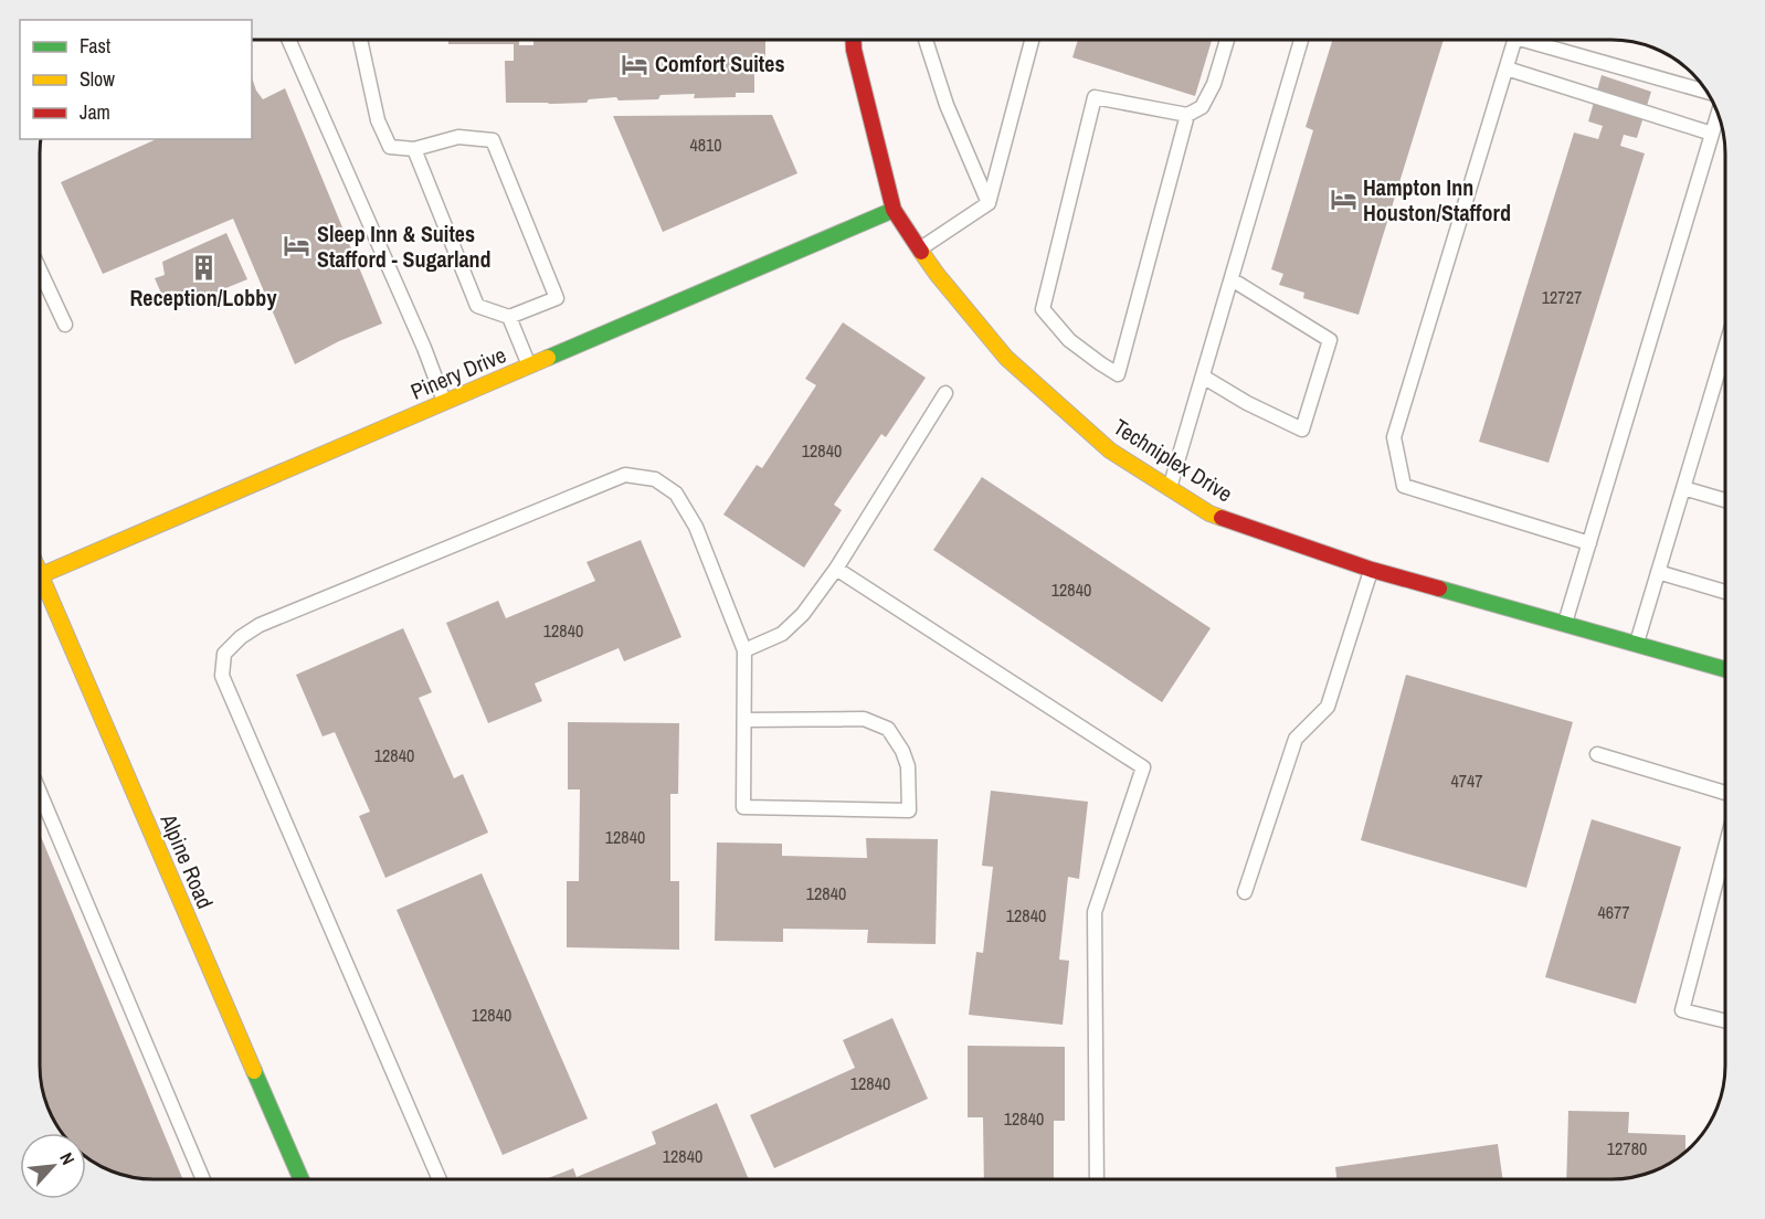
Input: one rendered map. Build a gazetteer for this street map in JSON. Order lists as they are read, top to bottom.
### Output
{
  "streets": {
    "street": ["Pinery Drive", "Techniplex Drive", "Alpine Road"]
  },
  "crossings": [
    ["Pinery Drive", "Techniplex Drive"]
  ],
  "places": {
    "hotel": ["Comfort Suites", "Hampton Inn Houston/Stafford", "Sleep Inn & Suites Stafford - Sugarland"],
    "building": ["Reception/Lobby"]
  },
  "house_numbers": [
    "4810",
    "12727",
    "12840",
    "12840",
    "12840",
    "12840",
    "4747",
    "12840",
    "12840",
    "4677",
    "12840",
    "12840",
    "12840",
    "12840",
    "12780",
    "12840"
  ],
  "legend": ["Fast", "Slow", "Jam"],
  "north": "top right"
}
